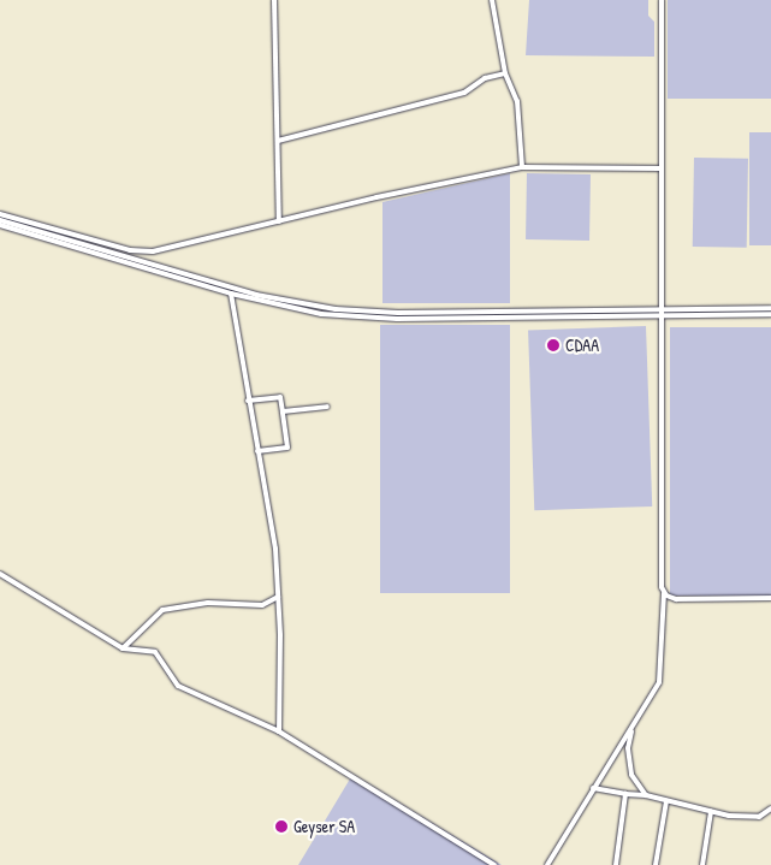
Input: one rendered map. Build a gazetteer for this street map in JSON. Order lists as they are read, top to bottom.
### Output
{
  "places": ["CDAA", "Geyser SA"]
}
